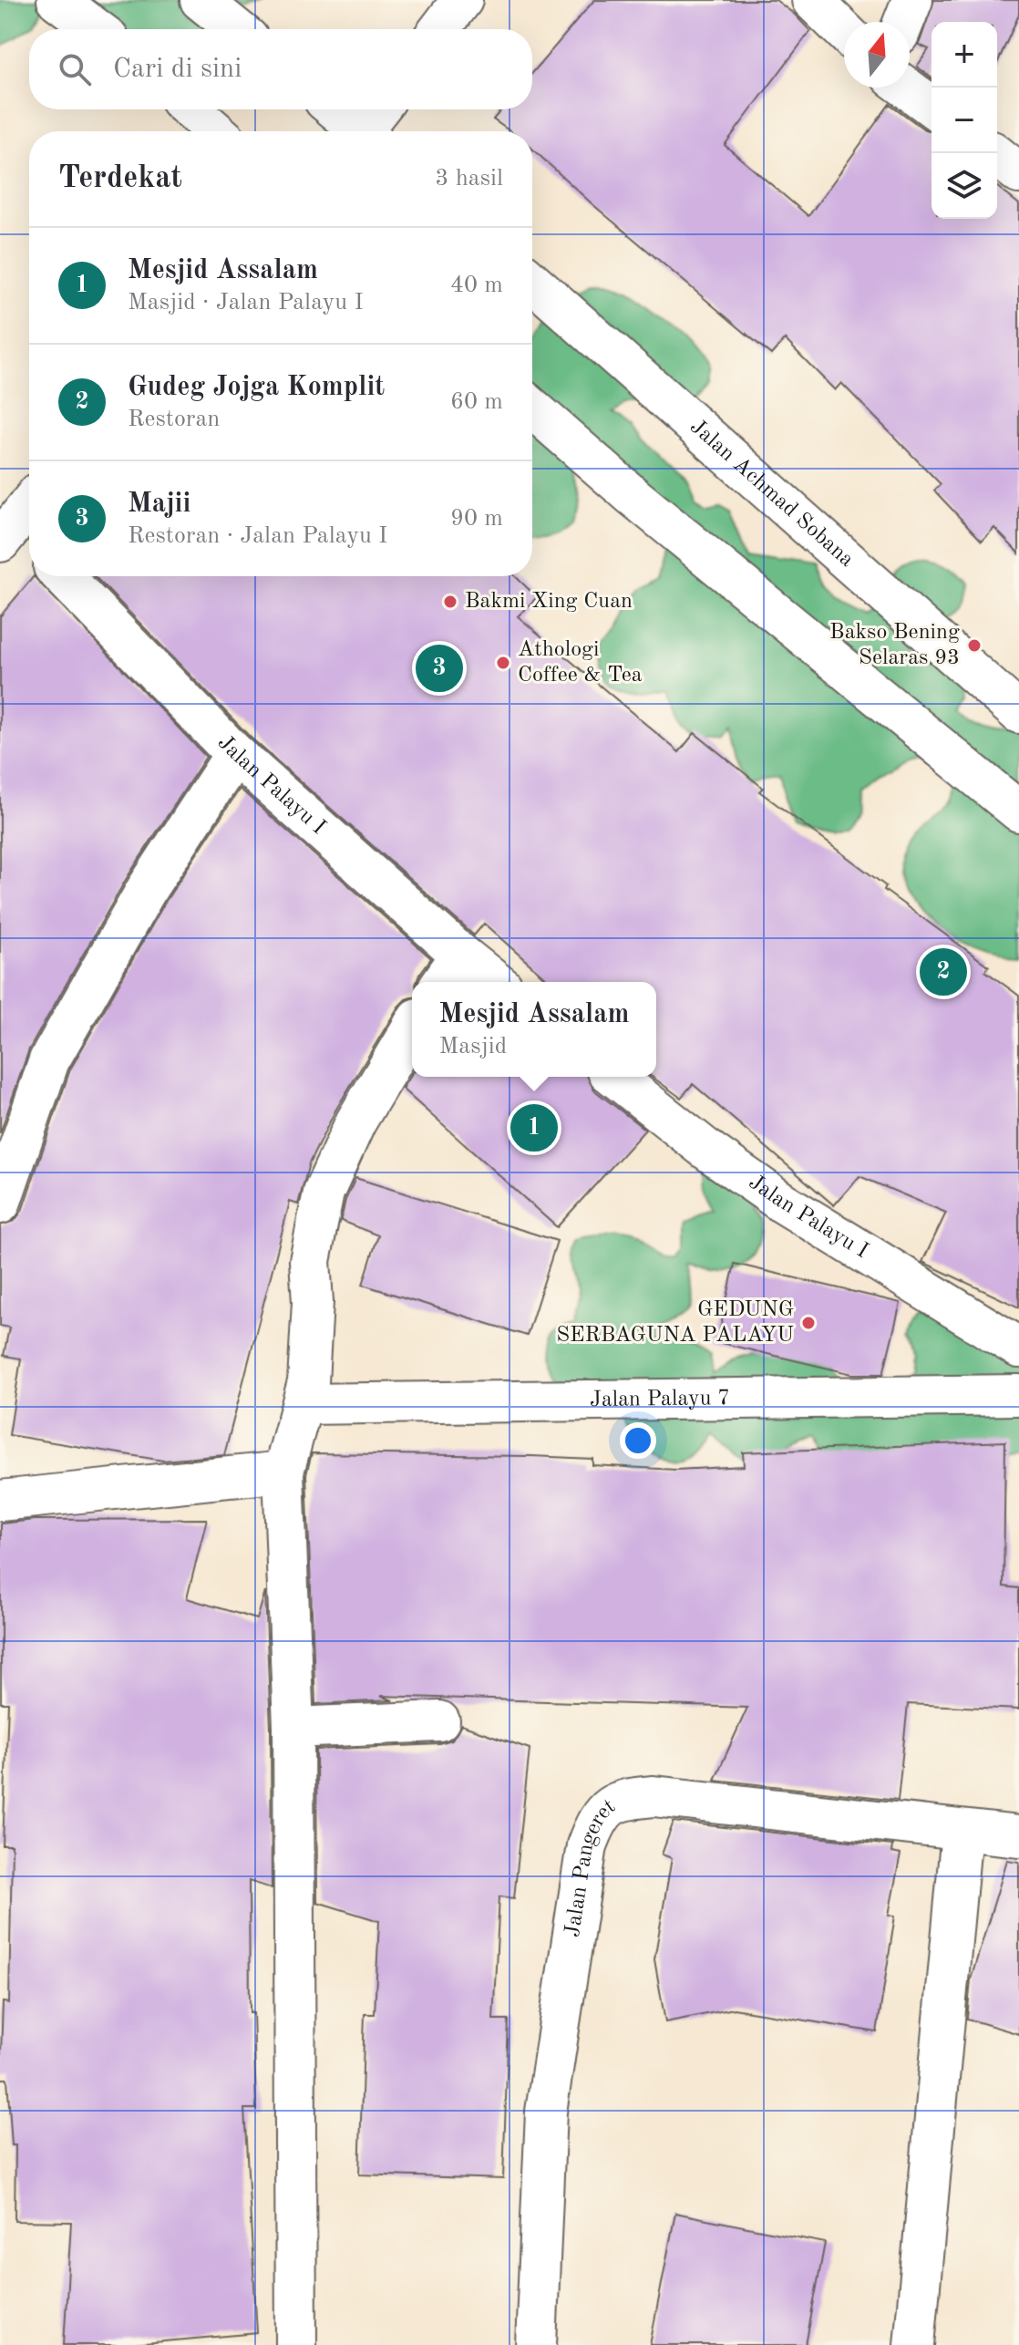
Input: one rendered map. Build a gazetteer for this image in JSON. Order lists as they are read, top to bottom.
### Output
{
  "streets": {
    "street": [
      "Jalan Achmad Sobana",
      "Jalan Palayu I",
      "Jalan Palayu 7",
      "Jalan Pangeret"
    ]
  },
  "places": [
    "Bakmi Xing Cuan",
    "Bakso Bening Selaras 93",
    "Athologi Coffee & Tea",
    "GEDUNG SERBAGUNA PALAYU"
  ],
  "north": "top",
  "page": {
    "map_buttons": ["+", "−"],
    "search": "Cari di sini",
    "heading": ["Terdekat", "3 hasil"],
    "list": [
      {
        "mark": "1",
        "name": "Mesjid Assalam",
        "note": "Masjid · Jalan Palayu I",
        "value": "40 m"
      },
      {
        "mark": "2",
        "name": "Gudeg Jojga Komplit",
        "note": "Restoran",
        "value": "60 m"
      },
      {
        "mark": "3",
        "name": "Majii",
        "note": "Restoran · Jalan Palayu I",
        "value": "90 m"
      }
    ],
    "pins": ["3", "2", "1"],
    "popup": ["Mesjid Assalam", "Masjid"]
  }
}
